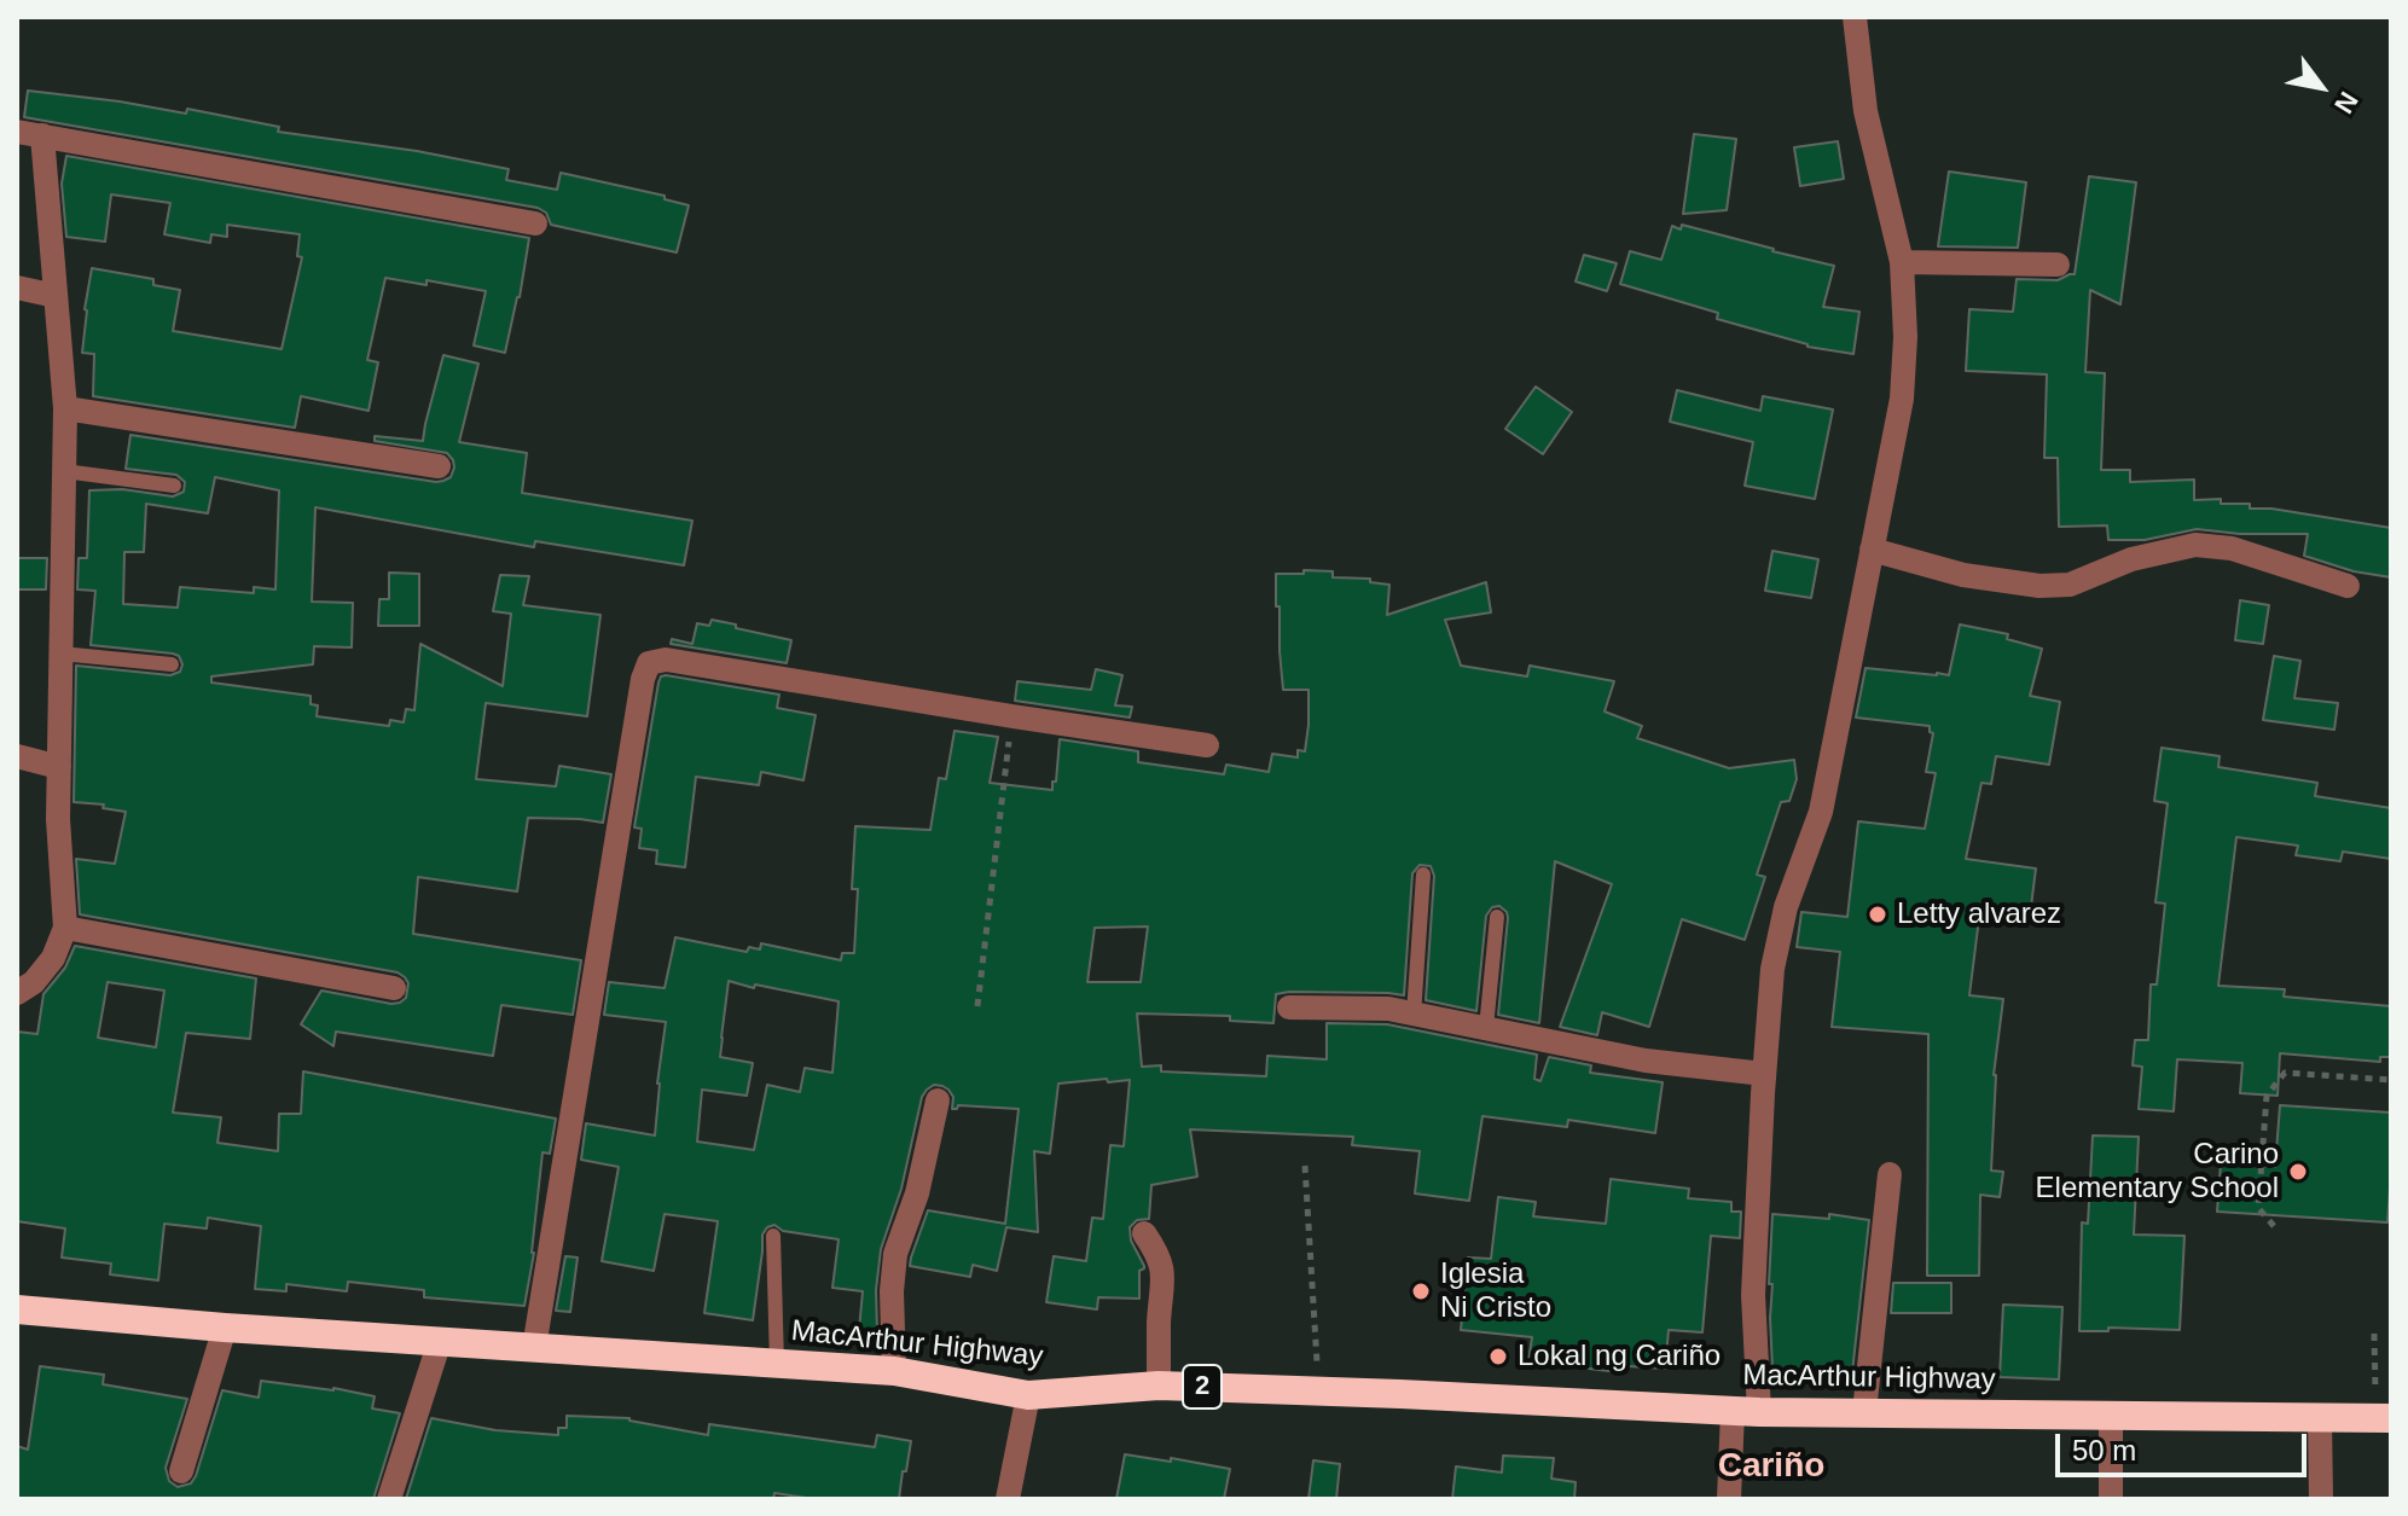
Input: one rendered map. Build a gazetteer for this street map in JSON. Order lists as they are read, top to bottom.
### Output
{
  "streets": {
    "highway": ["MacArthur Highway", "2"]
  },
  "districts": ["Cariño"],
  "places": [
    "Letty alvarez",
    "Carino Elementary School",
    "Iglesia Ni Cristo",
    "Lokal ng Cariño"
  ],
  "scale_bar": "50 m",
  "north": "bottom right"
}
